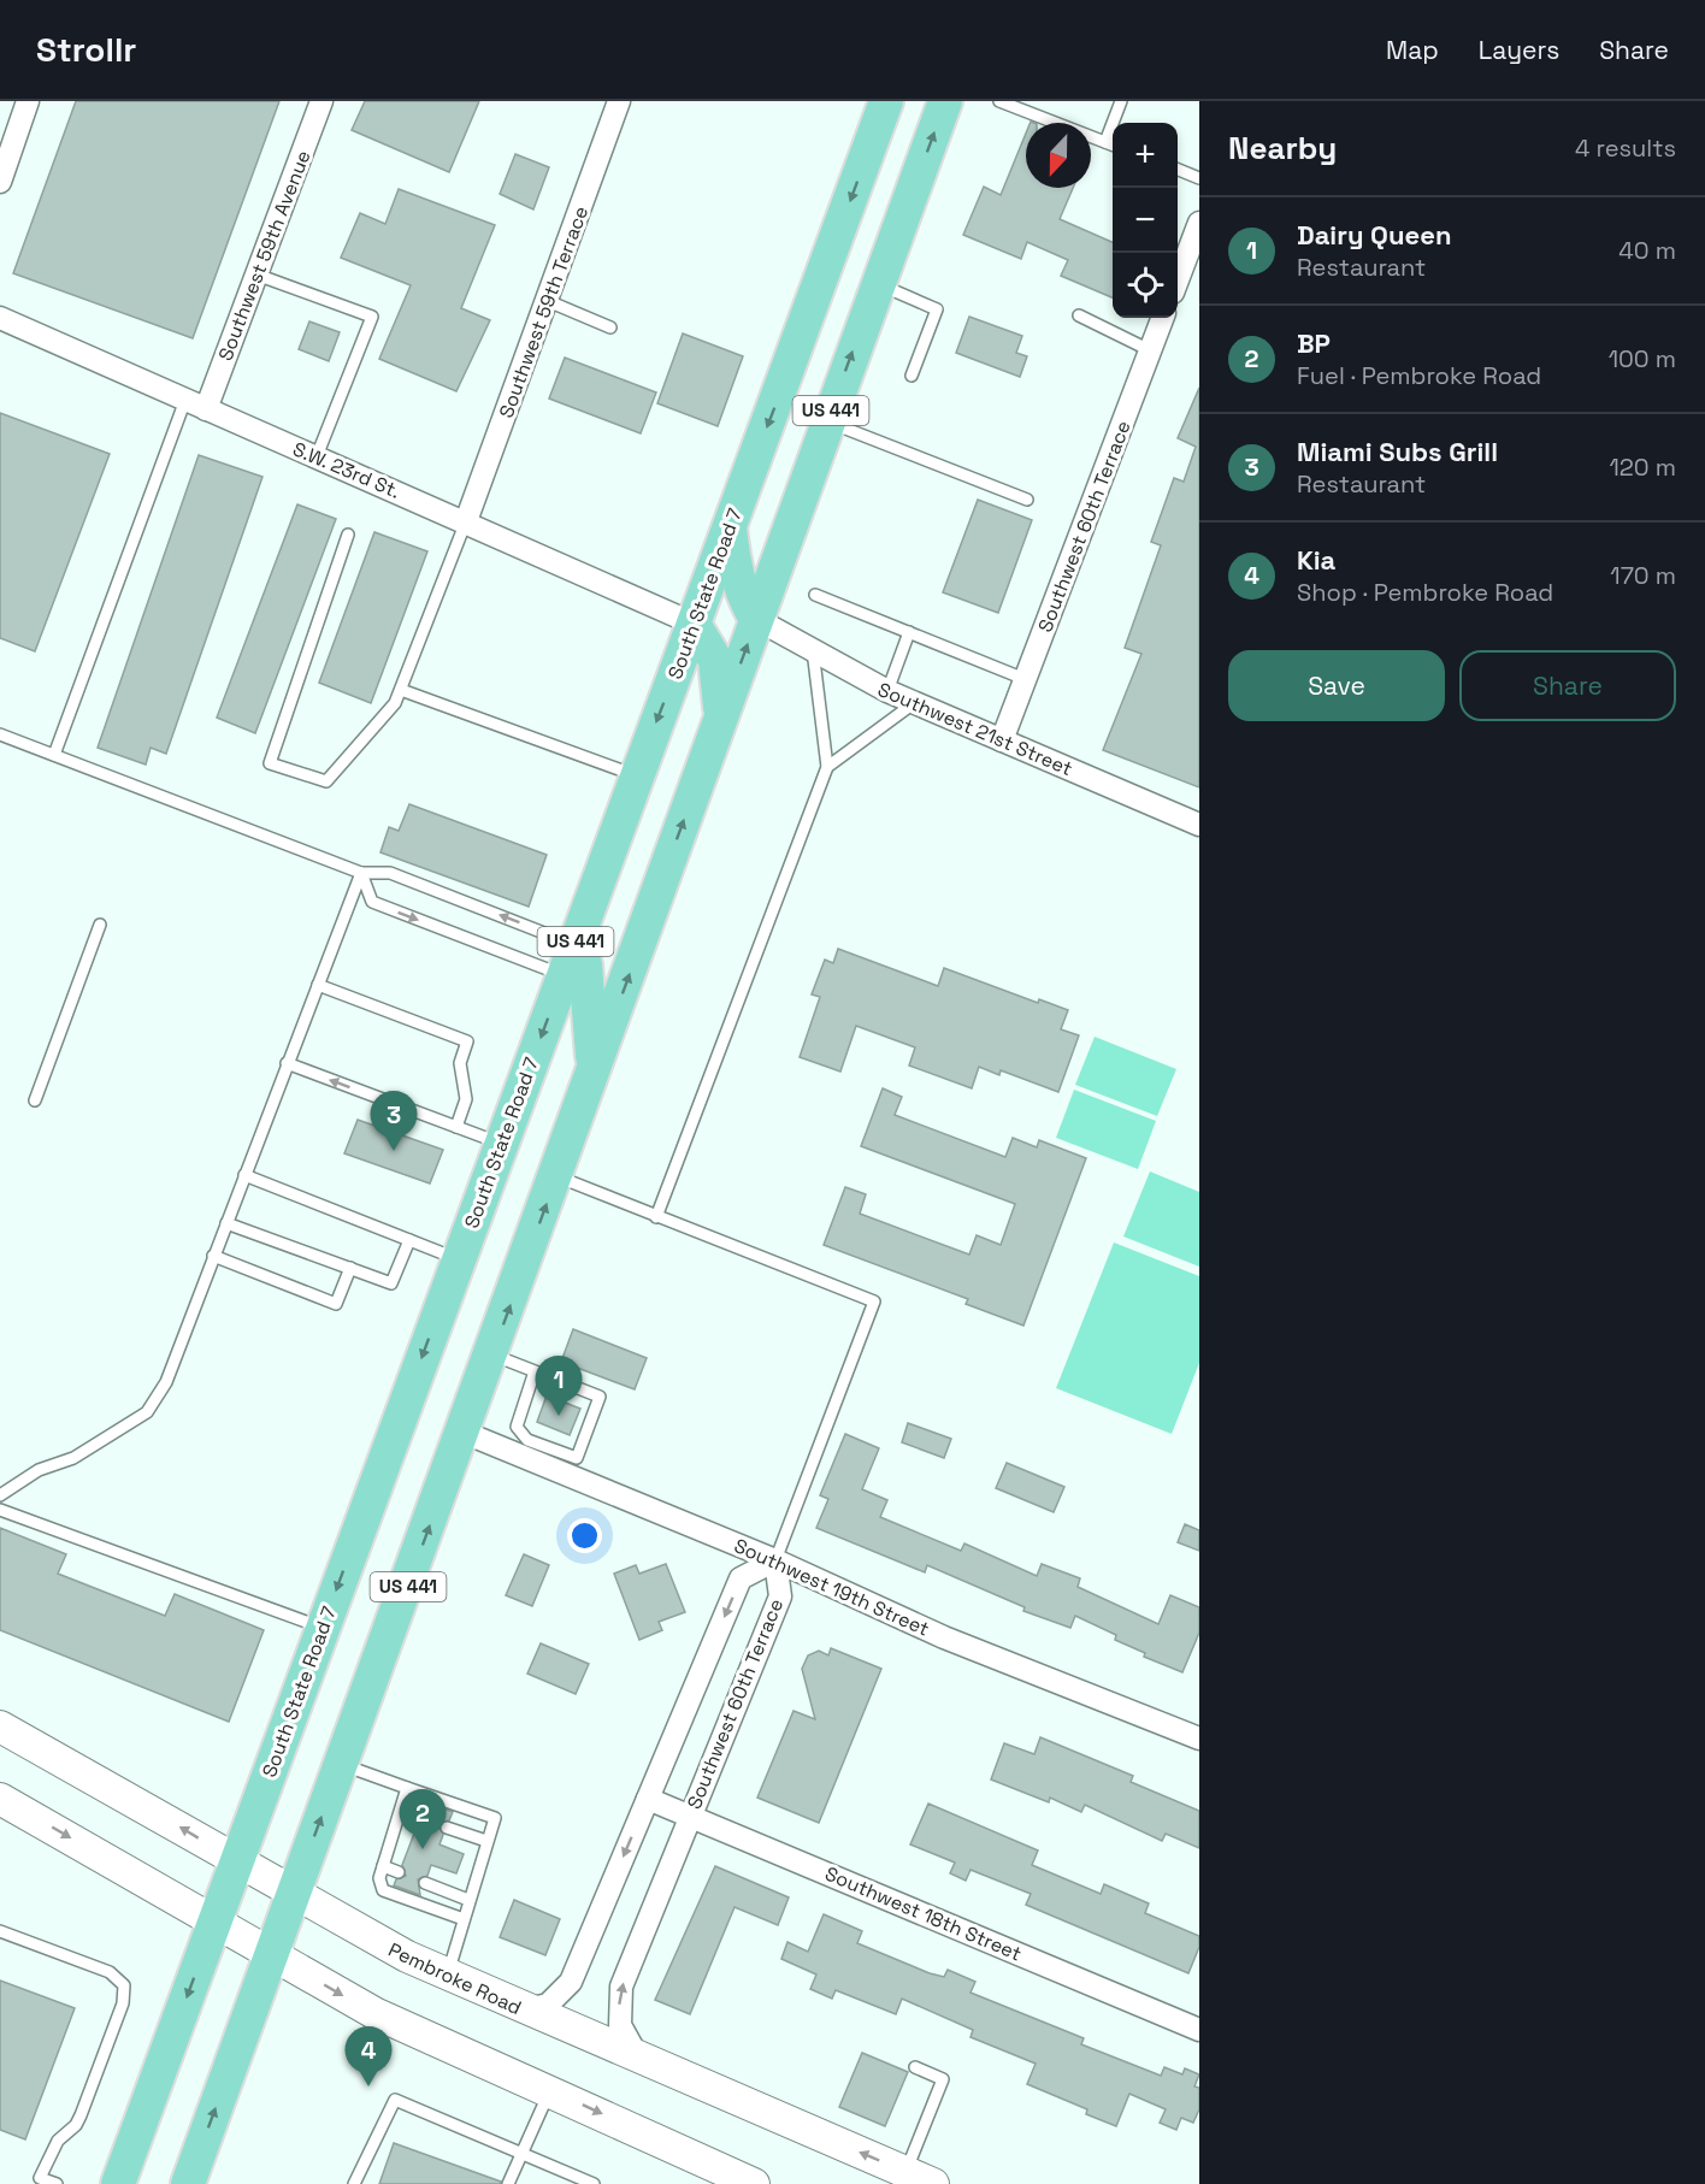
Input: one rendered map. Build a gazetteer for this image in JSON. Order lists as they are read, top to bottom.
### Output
{
  "streets": {
    "main road": ["US 441", "South State Road 7", "Pembroke Road"],
    "street": [
      "Southwest 59th Avenue",
      "Southwest 59th Terrace",
      "S.W. 23rd St.",
      "Southwest 60th Terrace",
      "Southwest 21st Street",
      "Southwest 19th Street",
      "Southwest 18th Street"
    ]
  },
  "crossings": [
    ["Southwest 59th Avenue", "S.W. 23rd St."],
    ["Southwest 59th Terrace", "S.W. 23rd St."],
    ["US 441", "Southwest 21st Street"],
    ["US 441", "Southwest 19th Street"],
    ["US 441", "Pembroke Road"],
    ["S.W. 23rd St.", "South State Road 7"],
    ["Southwest 60th Terrace", "Southwest 21st Street"],
    ["Southwest 60th Terrace", "Southwest 19th Street"],
    ["Southwest 60th Terrace", "Southwest 18th Street"],
    ["Southwest 60th Terrace", "Pembroke Road"],
    ["South State Road 7", "Pembroke Road"]
  ],
  "north": "bottom",
  "page": {
    "header": "Strollr",
    "nav": ["Map", "Layers", "Share"],
    "heading": ["Nearby", "4 results"],
    "map_buttons": ["+", "−"],
    "list": [
      {
        "mark": "1",
        "name": "Dairy Queen",
        "note": "Restaurant",
        "value": "40 m"
      },
      {
        "mark": "2",
        "name": "BP",
        "note": "Fuel · Pembroke Road",
        "value": "100 m"
      },
      {
        "mark": "3",
        "name": "Miami Subs Grill",
        "note": "Restaurant",
        "value": "120 m"
      },
      {
        "mark": "4",
        "name": "Kia",
        "note": "Shop · Pembroke Road",
        "value": "170 m"
      }
    ],
    "buttons": ["Save", "Share"],
    "pins": [
      "3",
      "1",
      "2",
      "4"
    ]
  }
}
